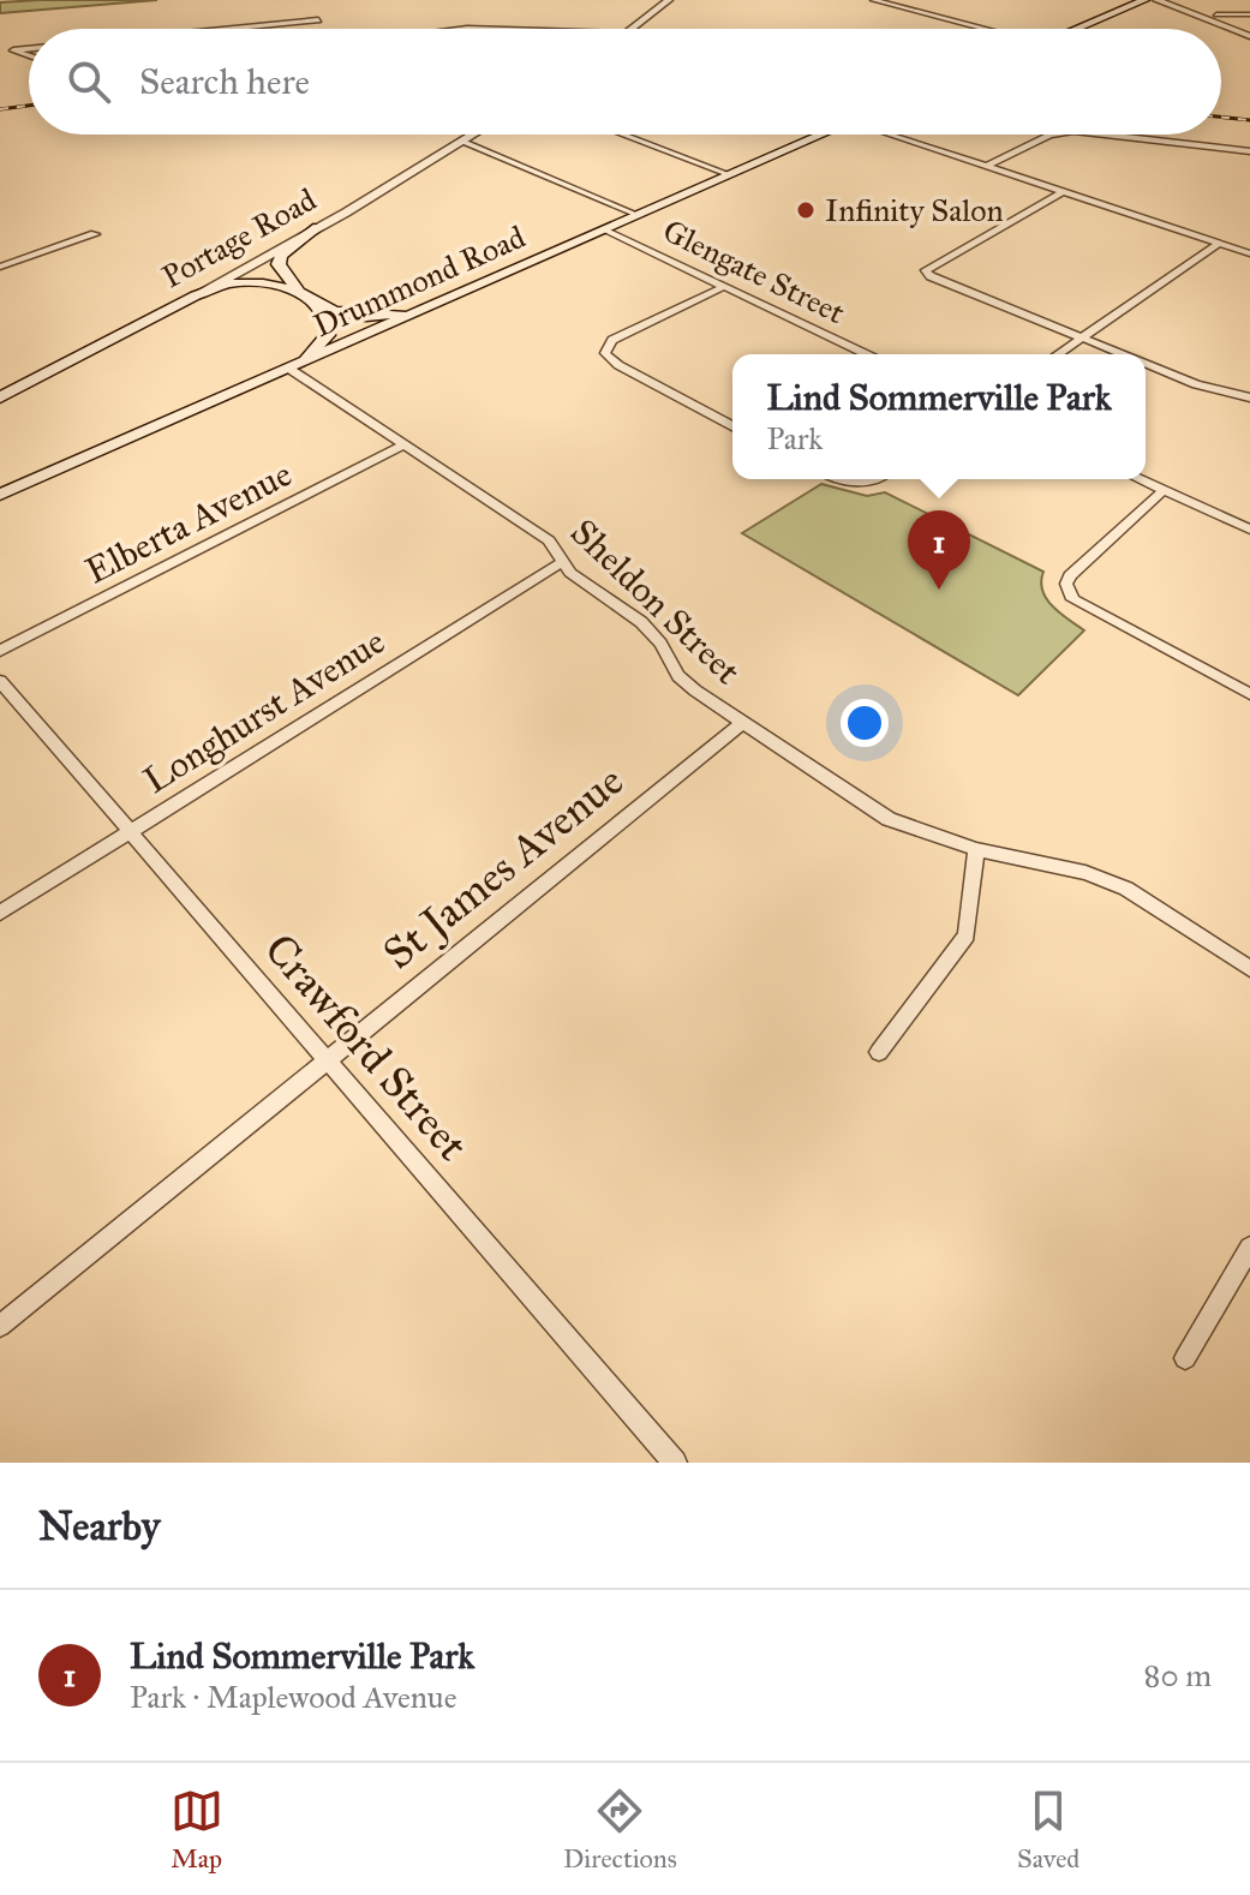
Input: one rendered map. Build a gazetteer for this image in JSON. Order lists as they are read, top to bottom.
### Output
{
  "streets": {
    "main road": ["Portage Road", "Drummond Road"],
    "street": [
      "Glengate Street",
      "Elberta Avenue",
      "Sheldon Street",
      "Longhurst Avenue",
      "St James Avenue",
      "Crawford Street"
    ]
  },
  "crossings": [
    ["Glengate Street", "Drummond Road"],
    ["Drummond Road", "Sheldon Street"],
    ["Elberta Avenue", "Sheldon Street"],
    ["Sheldon Street", "Longhurst Avenue"],
    ["Sheldon Street", "St James Avenue"],
    ["Longhurst Avenue", "Crawford Street"],
    ["St James Avenue", "Crawford Street"]
  ],
  "places": ["Infinity Salon"],
  "page": {
    "search": "Search here",
    "popup": ["Lind Sommerville Park", "Park"],
    "pins": "1",
    "heading": "Nearby",
    "list": [
      {
        "mark": "1",
        "name": "Lind Sommerville Park",
        "note": "Park · Maplewood Avenue",
        "value": "80 m"
      }
    ],
    "nav": ["Map", "Directions", "Saved"]
  }
}
